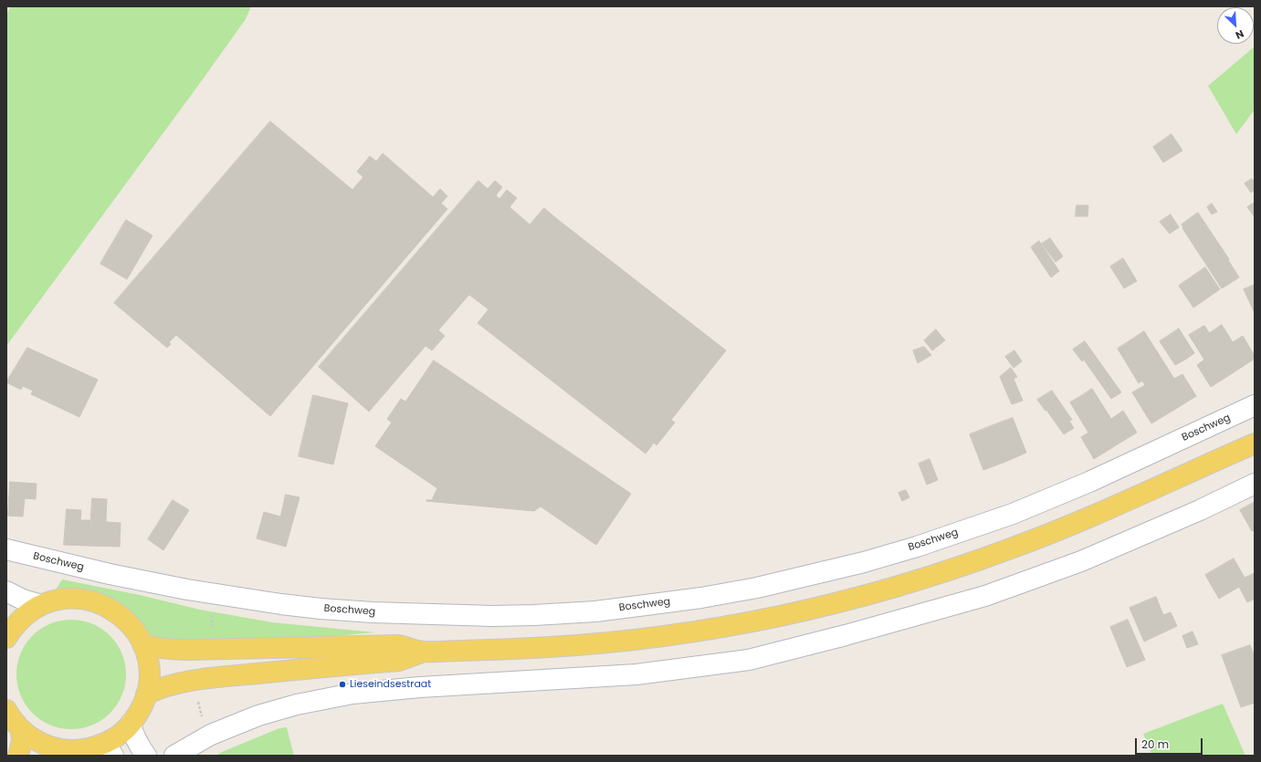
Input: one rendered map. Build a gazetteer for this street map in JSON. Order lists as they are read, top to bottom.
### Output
{
  "streets": {
    "street": ["Boschweg"]
  },
  "places": ["Lieseindsestraat"],
  "scale_bar": "20 m",
  "north": "bottom right"
}
